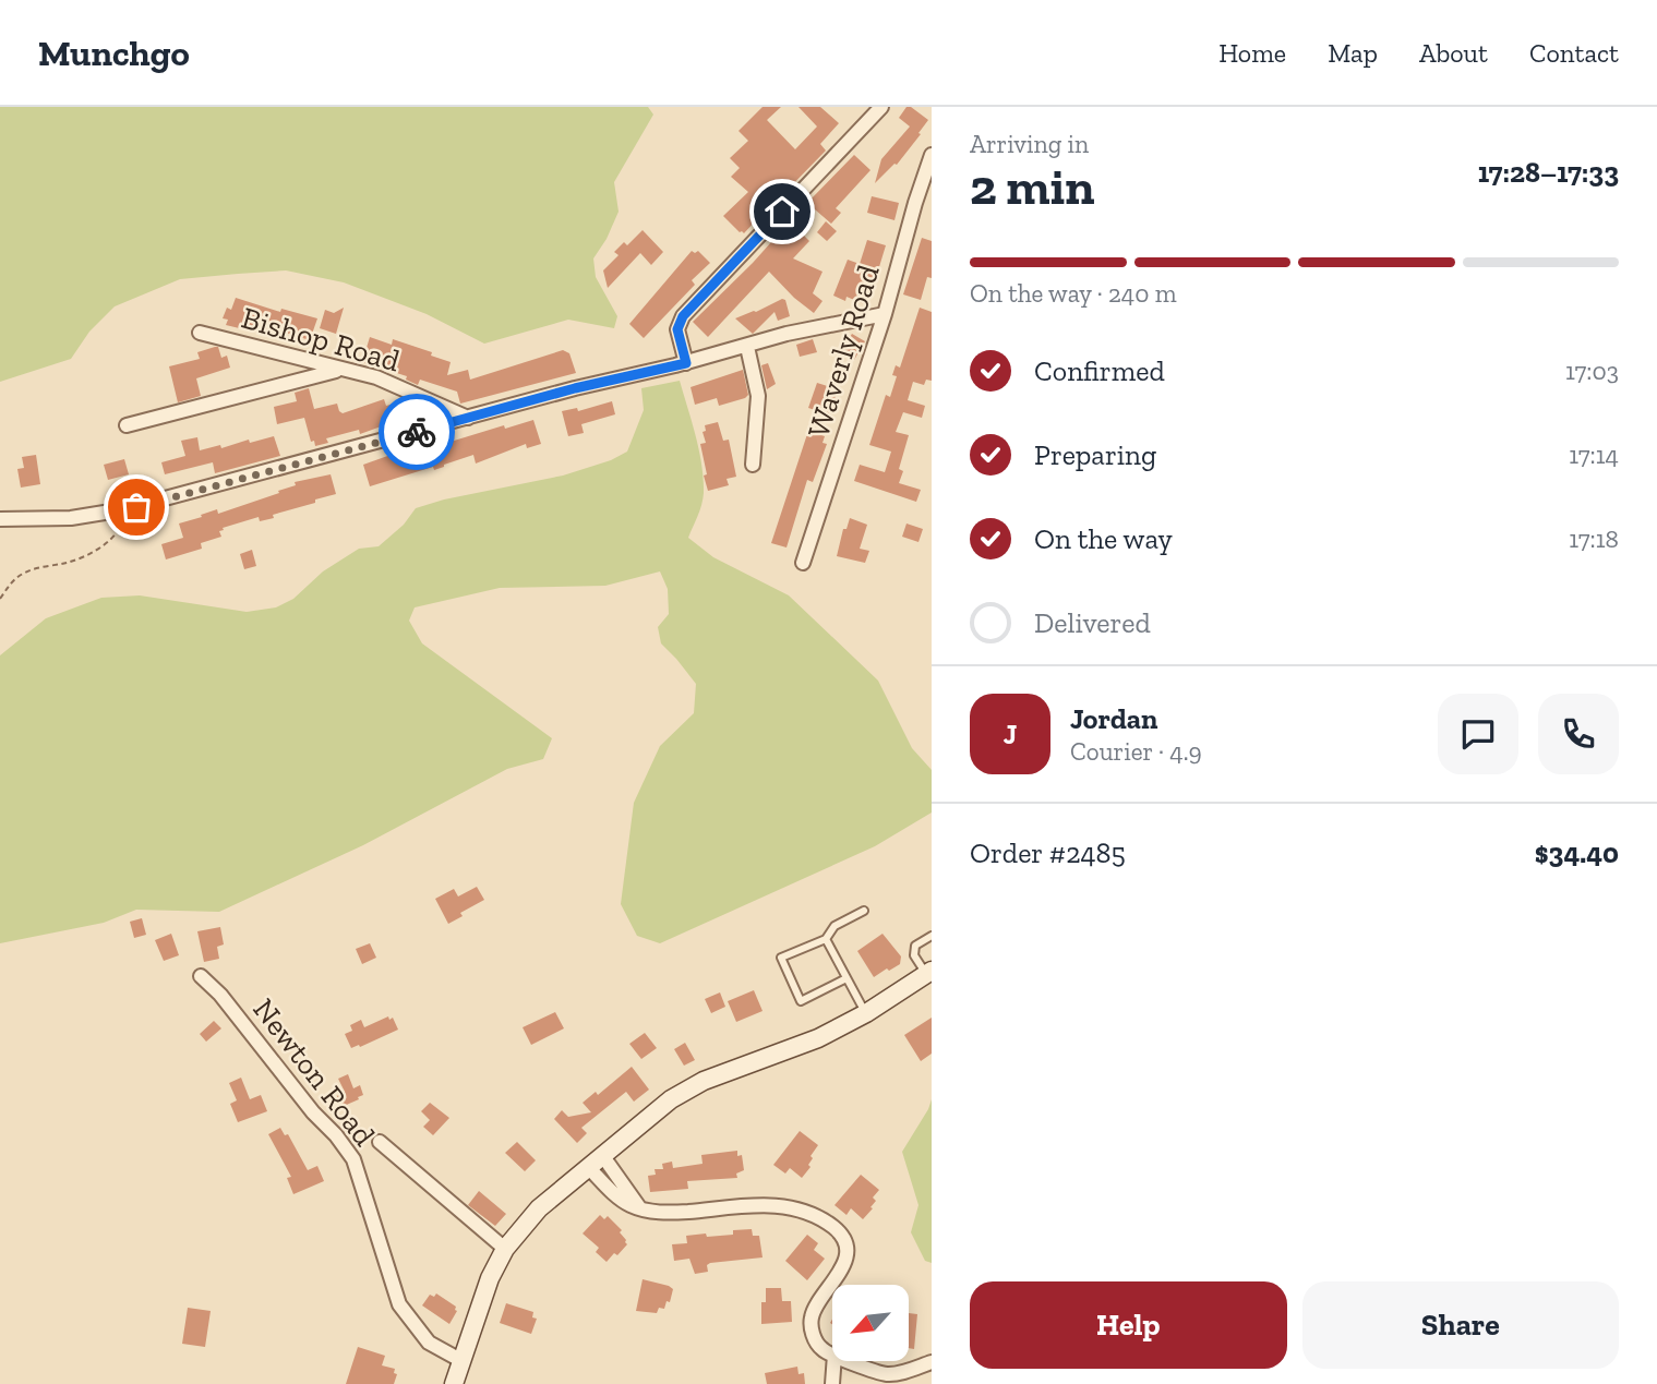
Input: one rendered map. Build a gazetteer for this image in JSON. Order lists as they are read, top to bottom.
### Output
{
  "streets": {
    "street": ["Bishop Road", "Waverly Road", "Newton Road"]
  },
  "north": "bottom left",
  "page": {
    "header": "Munchgo",
    "nav": [
      "Home",
      "Map",
      "About",
      "Contact"
    ],
    "heading": ["2 min", "Arriving in", "17:28–17:33"],
    "panel": [
      "Jordan",
      "Courier · 4.9",
      "Order #2485",
      "$34.40"
    ],
    "bar": "On the way · 240 m",
    "list": [
      ["Confirmed", "17:03"],
      ["Preparing", "17:14"],
      ["On the way", "17:18"],
      "Delivered"
    ],
    "round": "J",
    "buttons": ["Help", "Share"]
  }
}
